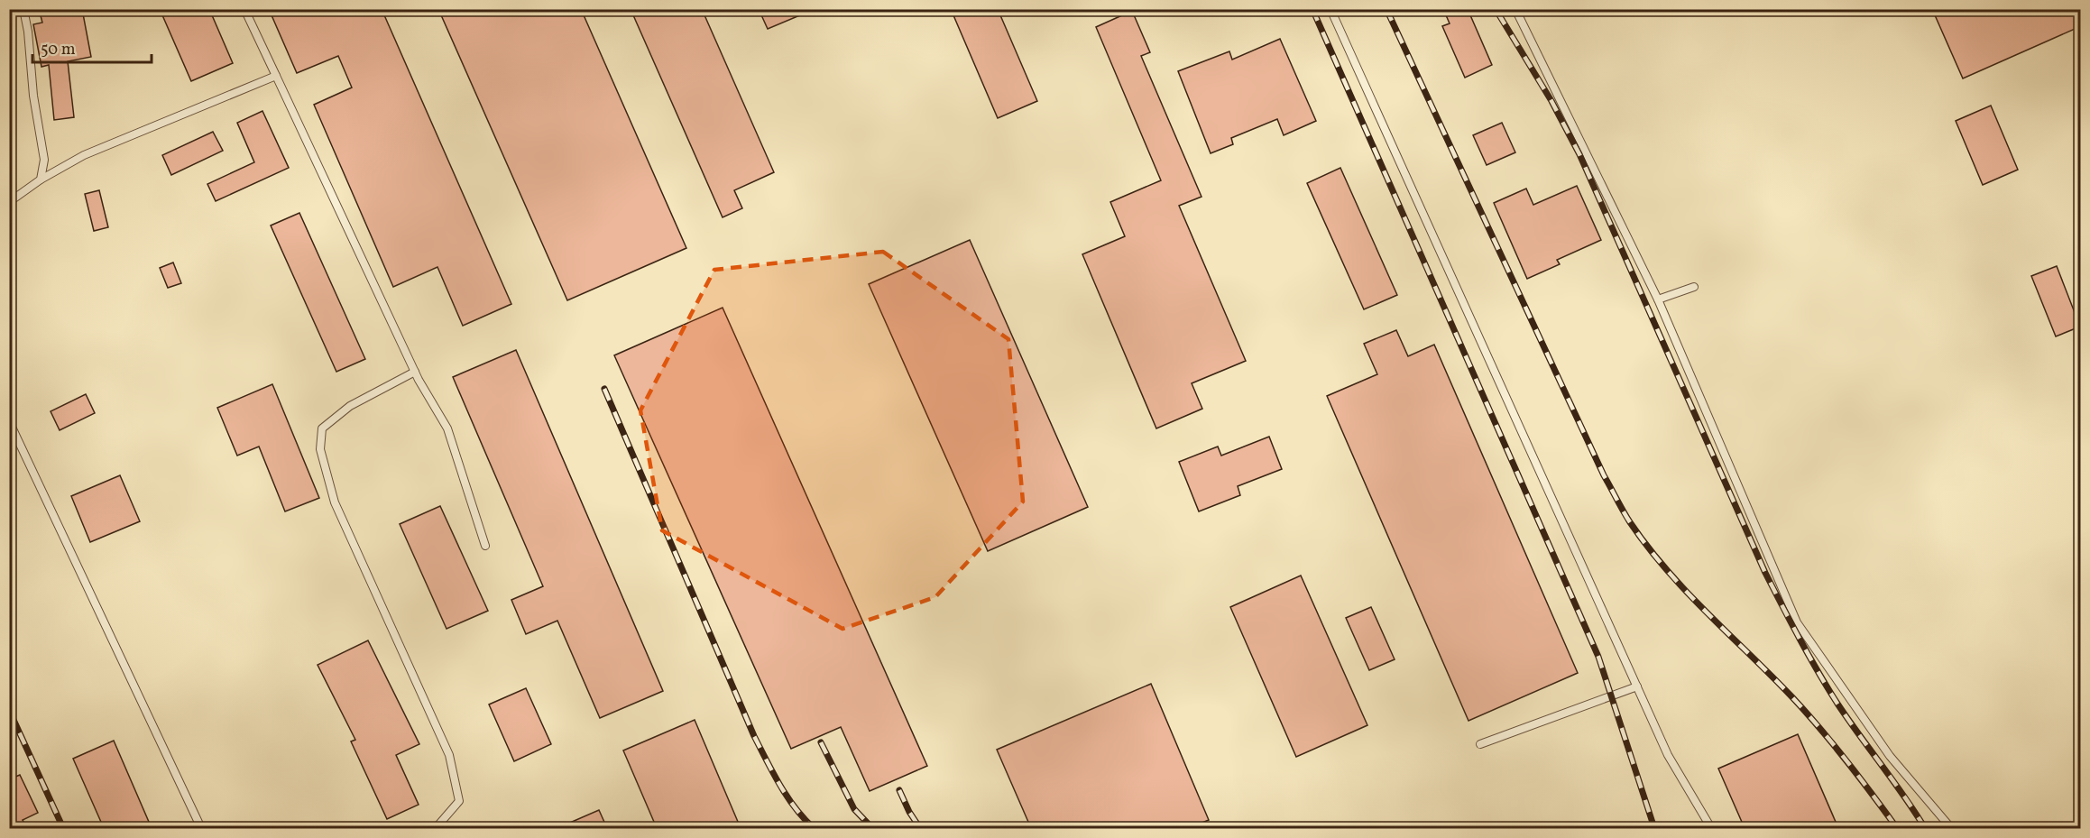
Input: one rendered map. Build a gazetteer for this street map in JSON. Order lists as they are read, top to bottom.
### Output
{
  "scale_bar": "50 m"
}
